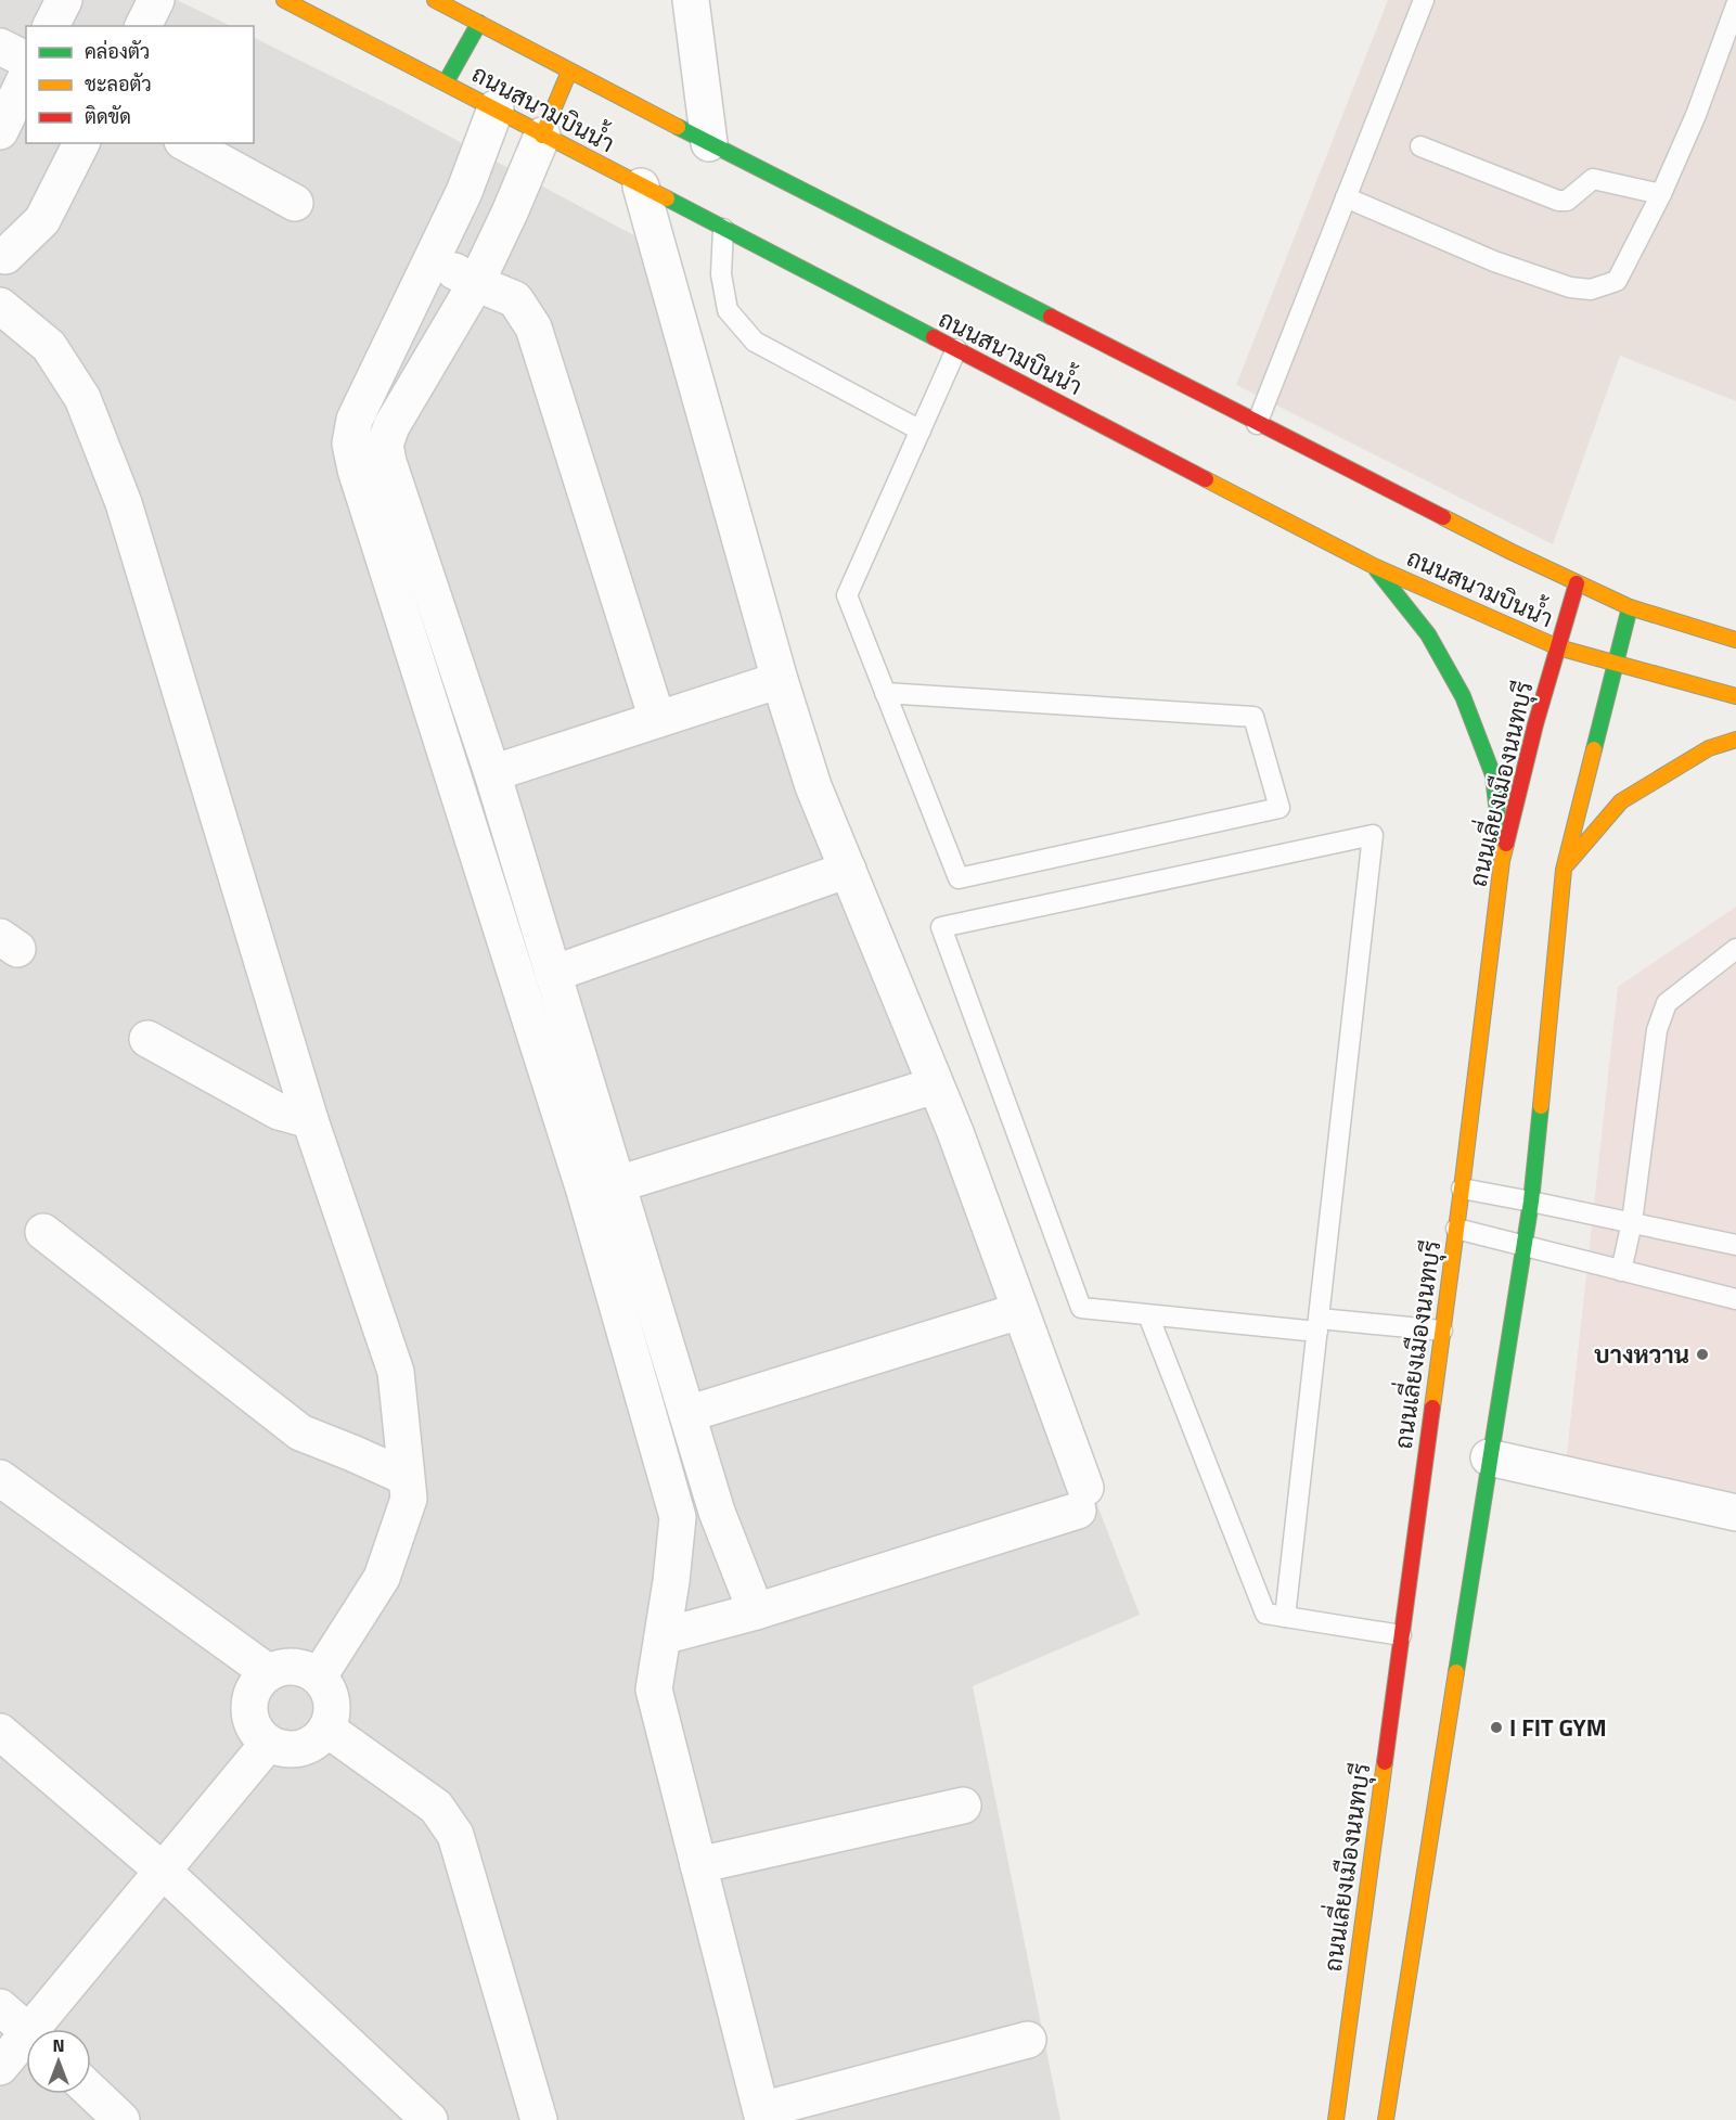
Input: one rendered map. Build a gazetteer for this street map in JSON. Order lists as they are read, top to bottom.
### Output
{
  "streets": {
    "main road": ["ถนนสนามบินน้ำ", "ถนนเลี่ยงเมืองนนทบุรี"]
  },
  "crossings": [
    ["ถนนสนามบินน้ำ", "ถนนเลี่ยงเมืองนนทบุรี"]
  ],
  "places": ["บางหวาน", "I FIT GYM"],
  "legend": ["คล่องตัว", "ชะลอตัว", "ติดขัด"],
  "north": "top"
}
